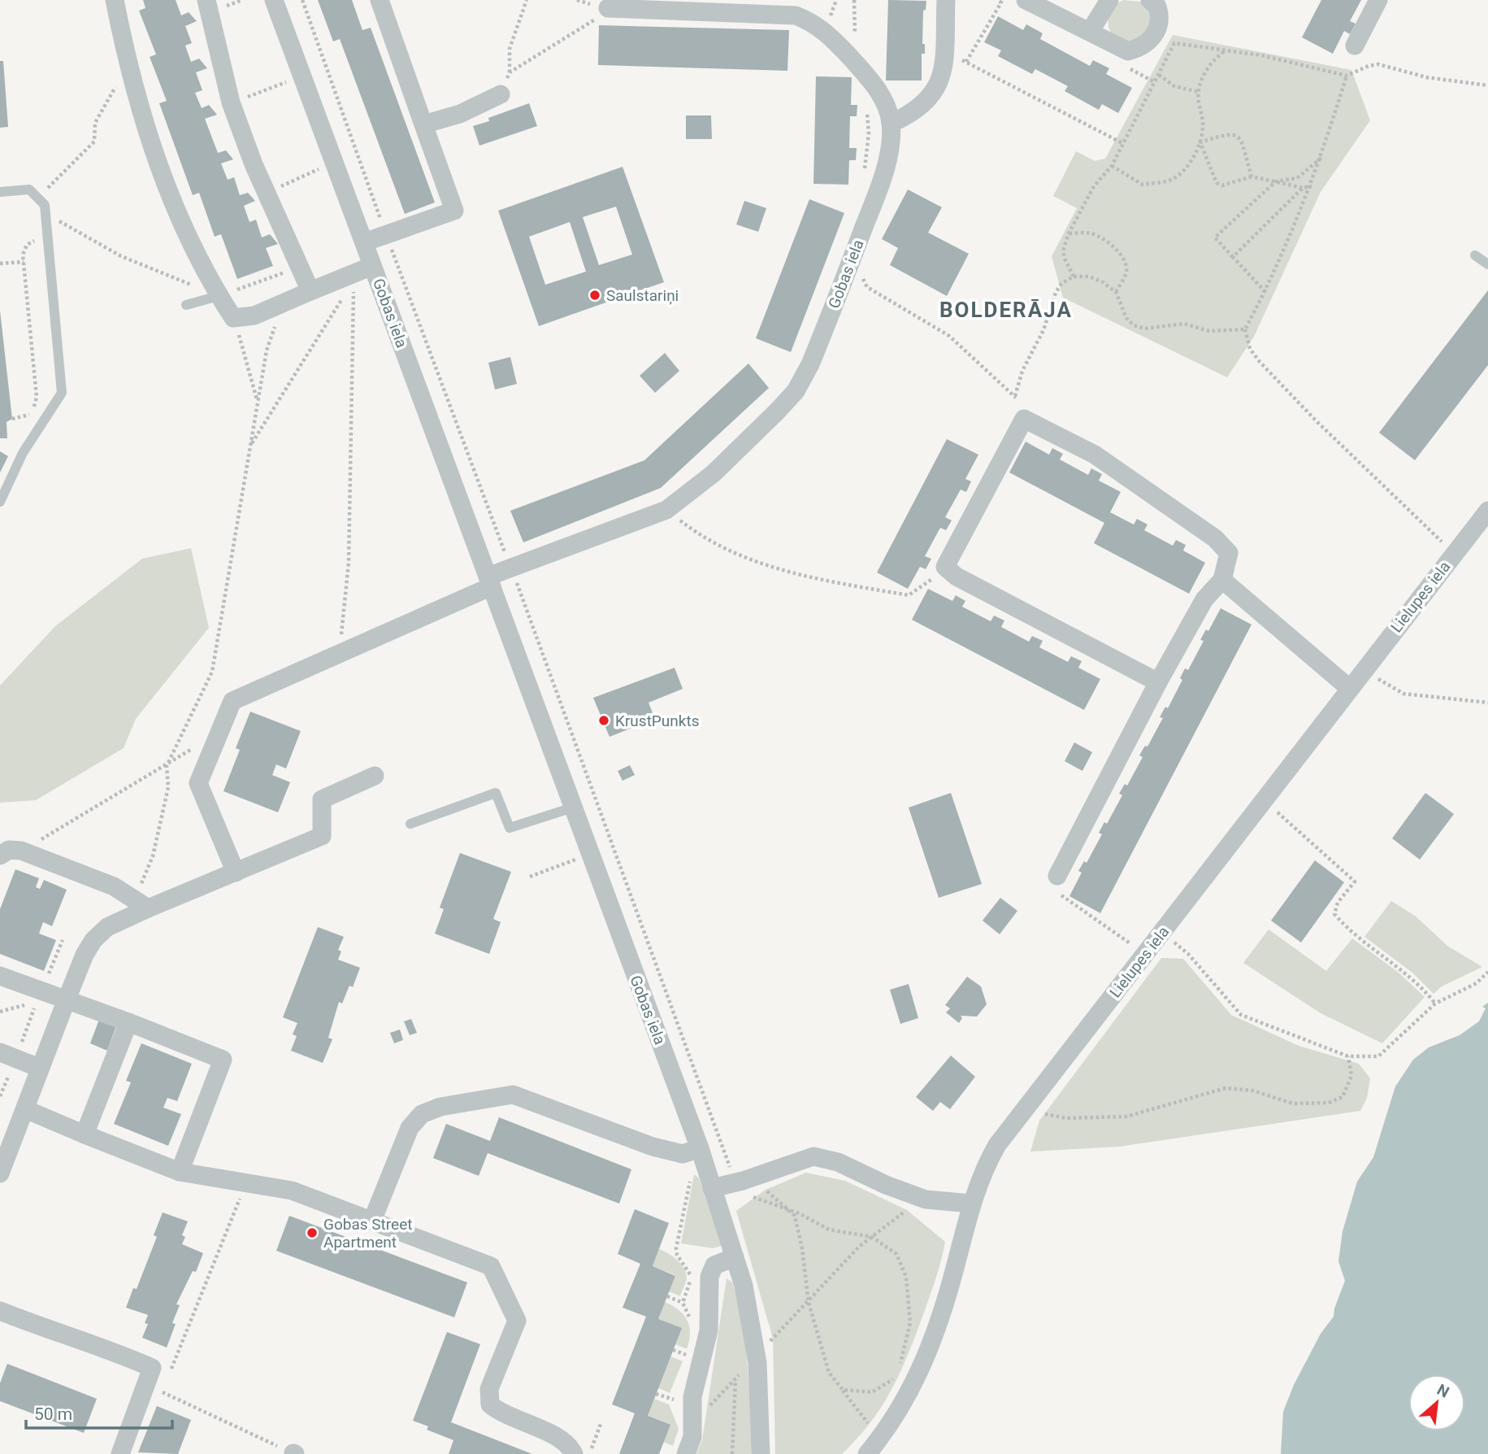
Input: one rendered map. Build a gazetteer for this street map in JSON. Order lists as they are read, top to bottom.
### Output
{
  "streets": {
    "street": ["Gobas iela", "Lielupes iela"]
  },
  "districts": ["BOLDERĀJA"],
  "places": ["Saulstariņi", "KrustPunkts", "Gobas Street Apartment"],
  "scale_bar": "50 m",
  "north": "top right"
}
